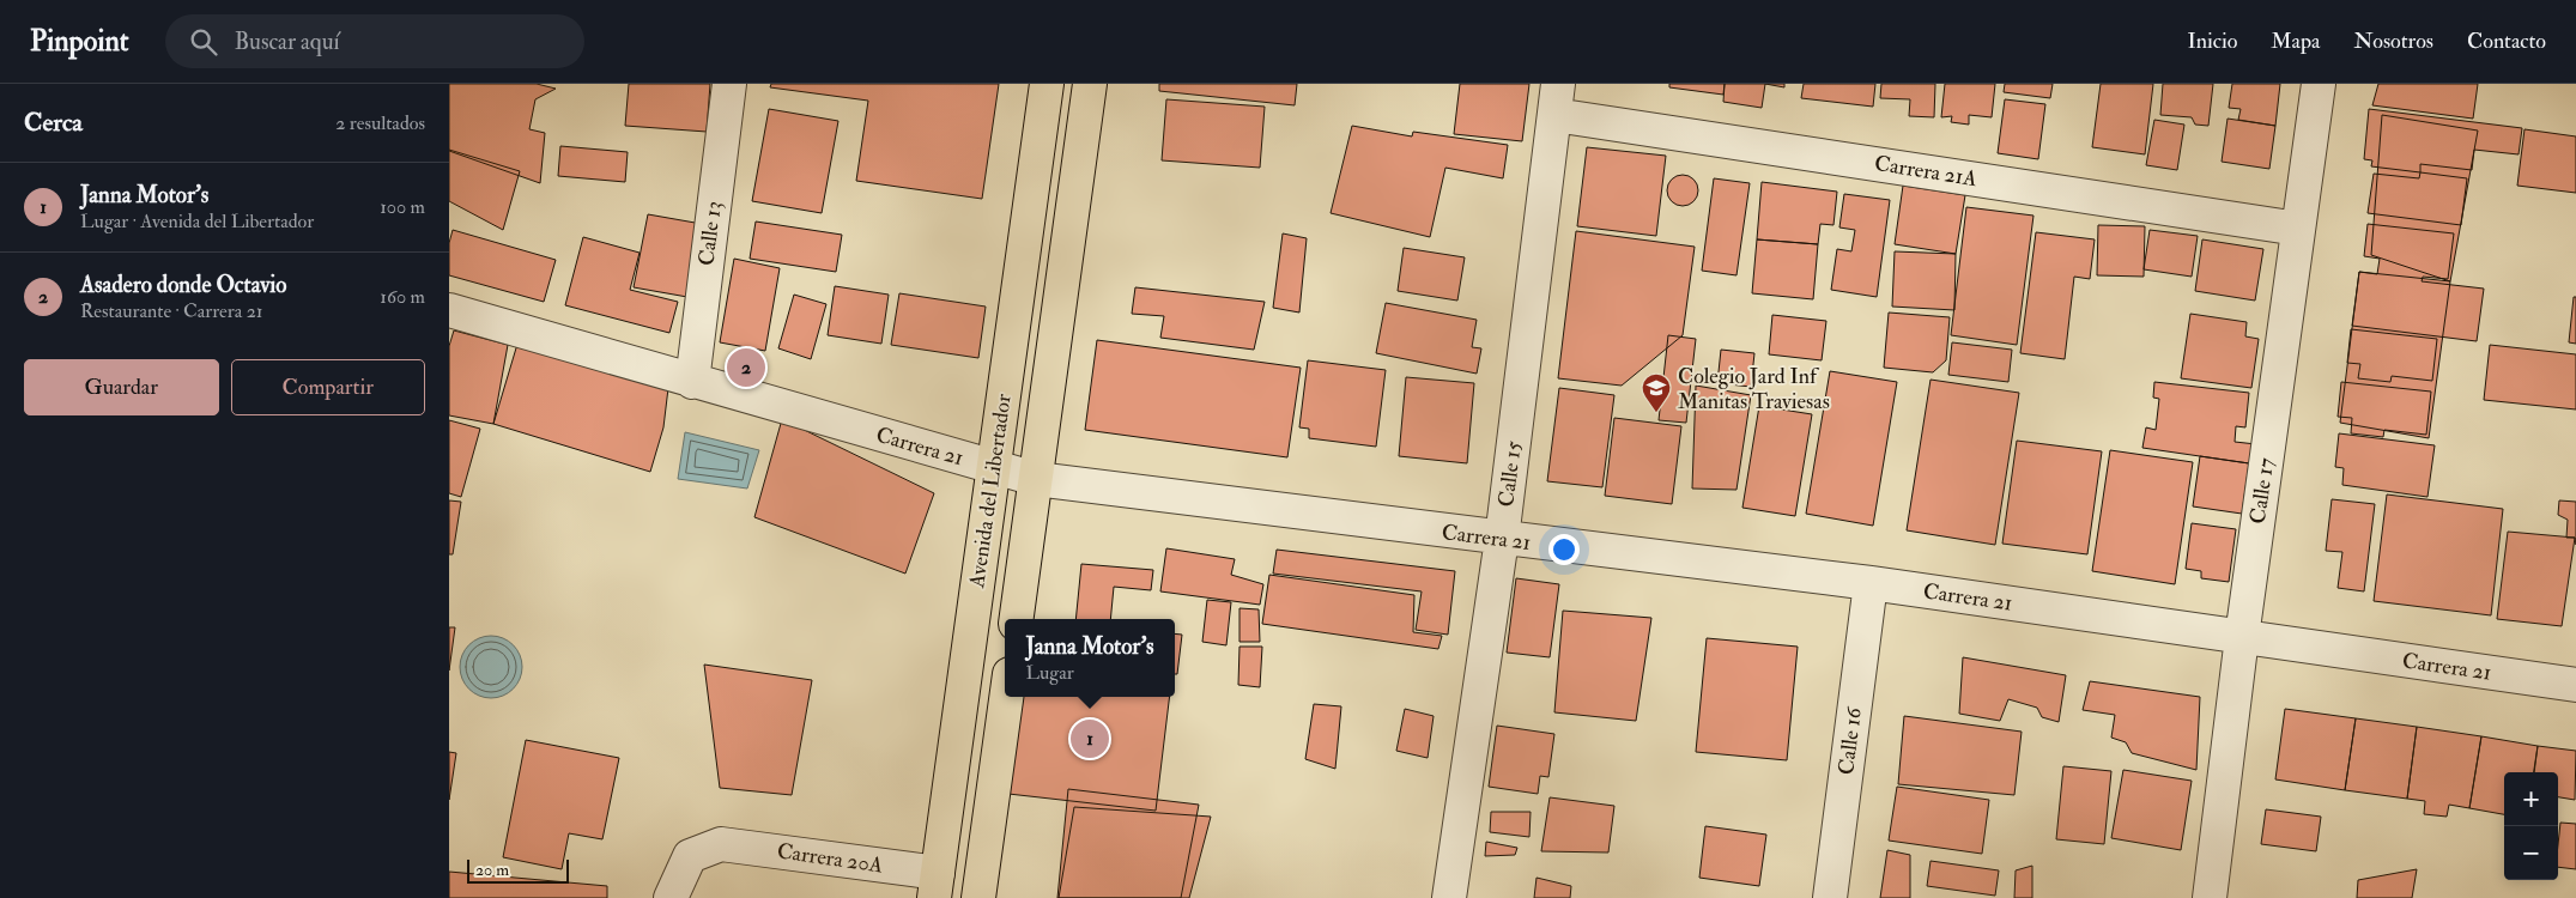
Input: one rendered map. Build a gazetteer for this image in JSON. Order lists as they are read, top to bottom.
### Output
{
  "streets": {
    "main road": ["Avenida del Libertador"],
    "street": [
      "Carrera 21A",
      "Calle 13",
      "Carrera 21",
      "Calle 15",
      "Calle 17",
      "Calle 16",
      "Carrera 20A"
    ]
  },
  "crossings": [
    ["Carrera 21A", "Calle 15"],
    ["Carrera 21A", "Calle 17"],
    ["Calle 13", "Carrera 21"],
    ["Carrera 21", "Calle 15"],
    ["Carrera 21", "Avenida del Libertador"],
    ["Carrera 21", "Calle 17"],
    ["Carrera 21", "Calle 16"],
    ["Avenida del Libertador", "Carrera 20A"]
  ],
  "places": {
    "school or university": ["Colegio Jard Inf Manitas Traviesas"]
  },
  "scale_bar": "20 m",
  "page": {
    "header": "Pinpoint",
    "search": "Buscar aquí",
    "nav": [
      "Inicio",
      "Mapa",
      "Nosotros",
      "Contacto"
    ],
    "heading": ["Cerca", "2 resultados"],
    "list": [
      {
        "mark": "1",
        "name": "Janna Motor's",
        "note": "Lugar · Avenida del Libertador",
        "value": "100 m"
      },
      {
        "mark": "2",
        "name": "Asadero donde Octavio",
        "note": "Restaurante · Carrera 21",
        "value": "160 m"
      }
    ],
    "buttons": ["Guardar", "Compartir"],
    "pins": ["2", "1"],
    "popup": ["Janna Motor's", "Lugar"],
    "map_buttons": ["+", "−"],
    "scale": "20 m"
  }
}
